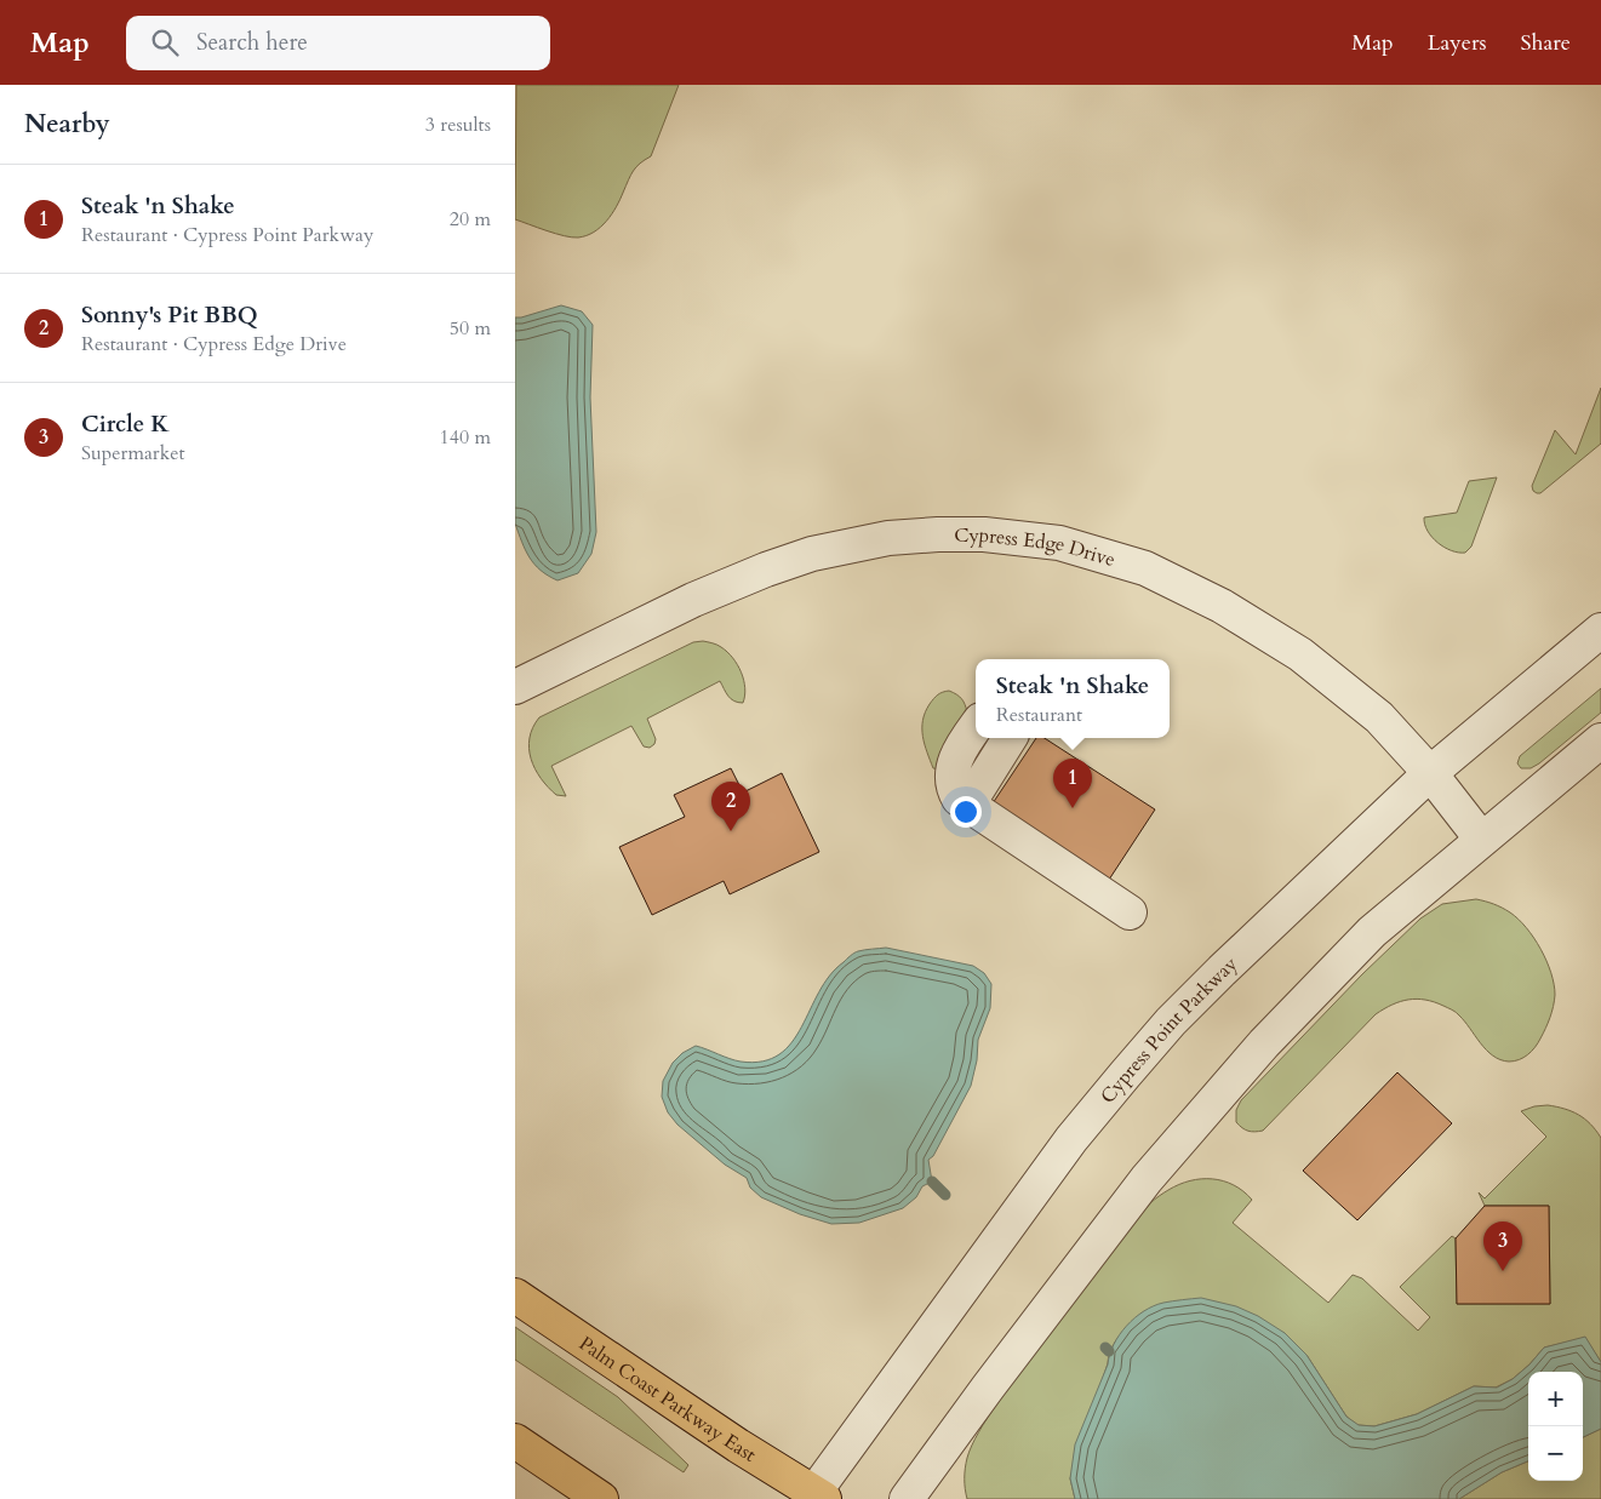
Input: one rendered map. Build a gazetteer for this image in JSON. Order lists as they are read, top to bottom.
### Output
{
  "streets": {
    "main road": ["Palm Coast Parkway East"],
    "street": ["Cypress Edge Drive", "Cypress Point Parkway"]
  },
  "crossings": [
    ["Cypress Edge Drive", "Cypress Point Parkway"],
    ["Cypress Point Parkway", "Palm Coast Parkway East"]
  ],
  "page": {
    "header": "Map",
    "search": "Search here",
    "nav": ["Map", "Layers", "Share"],
    "heading": ["Nearby", "3 results"],
    "list": [
      {
        "mark": "1",
        "name": "Steak 'n Shake",
        "note": "Restaurant · Cypress Point Parkway",
        "value": "20 m"
      },
      {
        "mark": "2",
        "name": "Sonny's Pit BBQ",
        "note": "Restaurant · Cypress Edge Drive",
        "value": "50 m"
      },
      {
        "mark": "3",
        "name": "Circle K",
        "note": "Supermarket",
        "value": "140 m"
      }
    ],
    "popup": ["Steak 'n Shake", "Restaurant"],
    "pins": ["1", "2", "3"],
    "map_buttons": ["+", "−"]
  }
}
